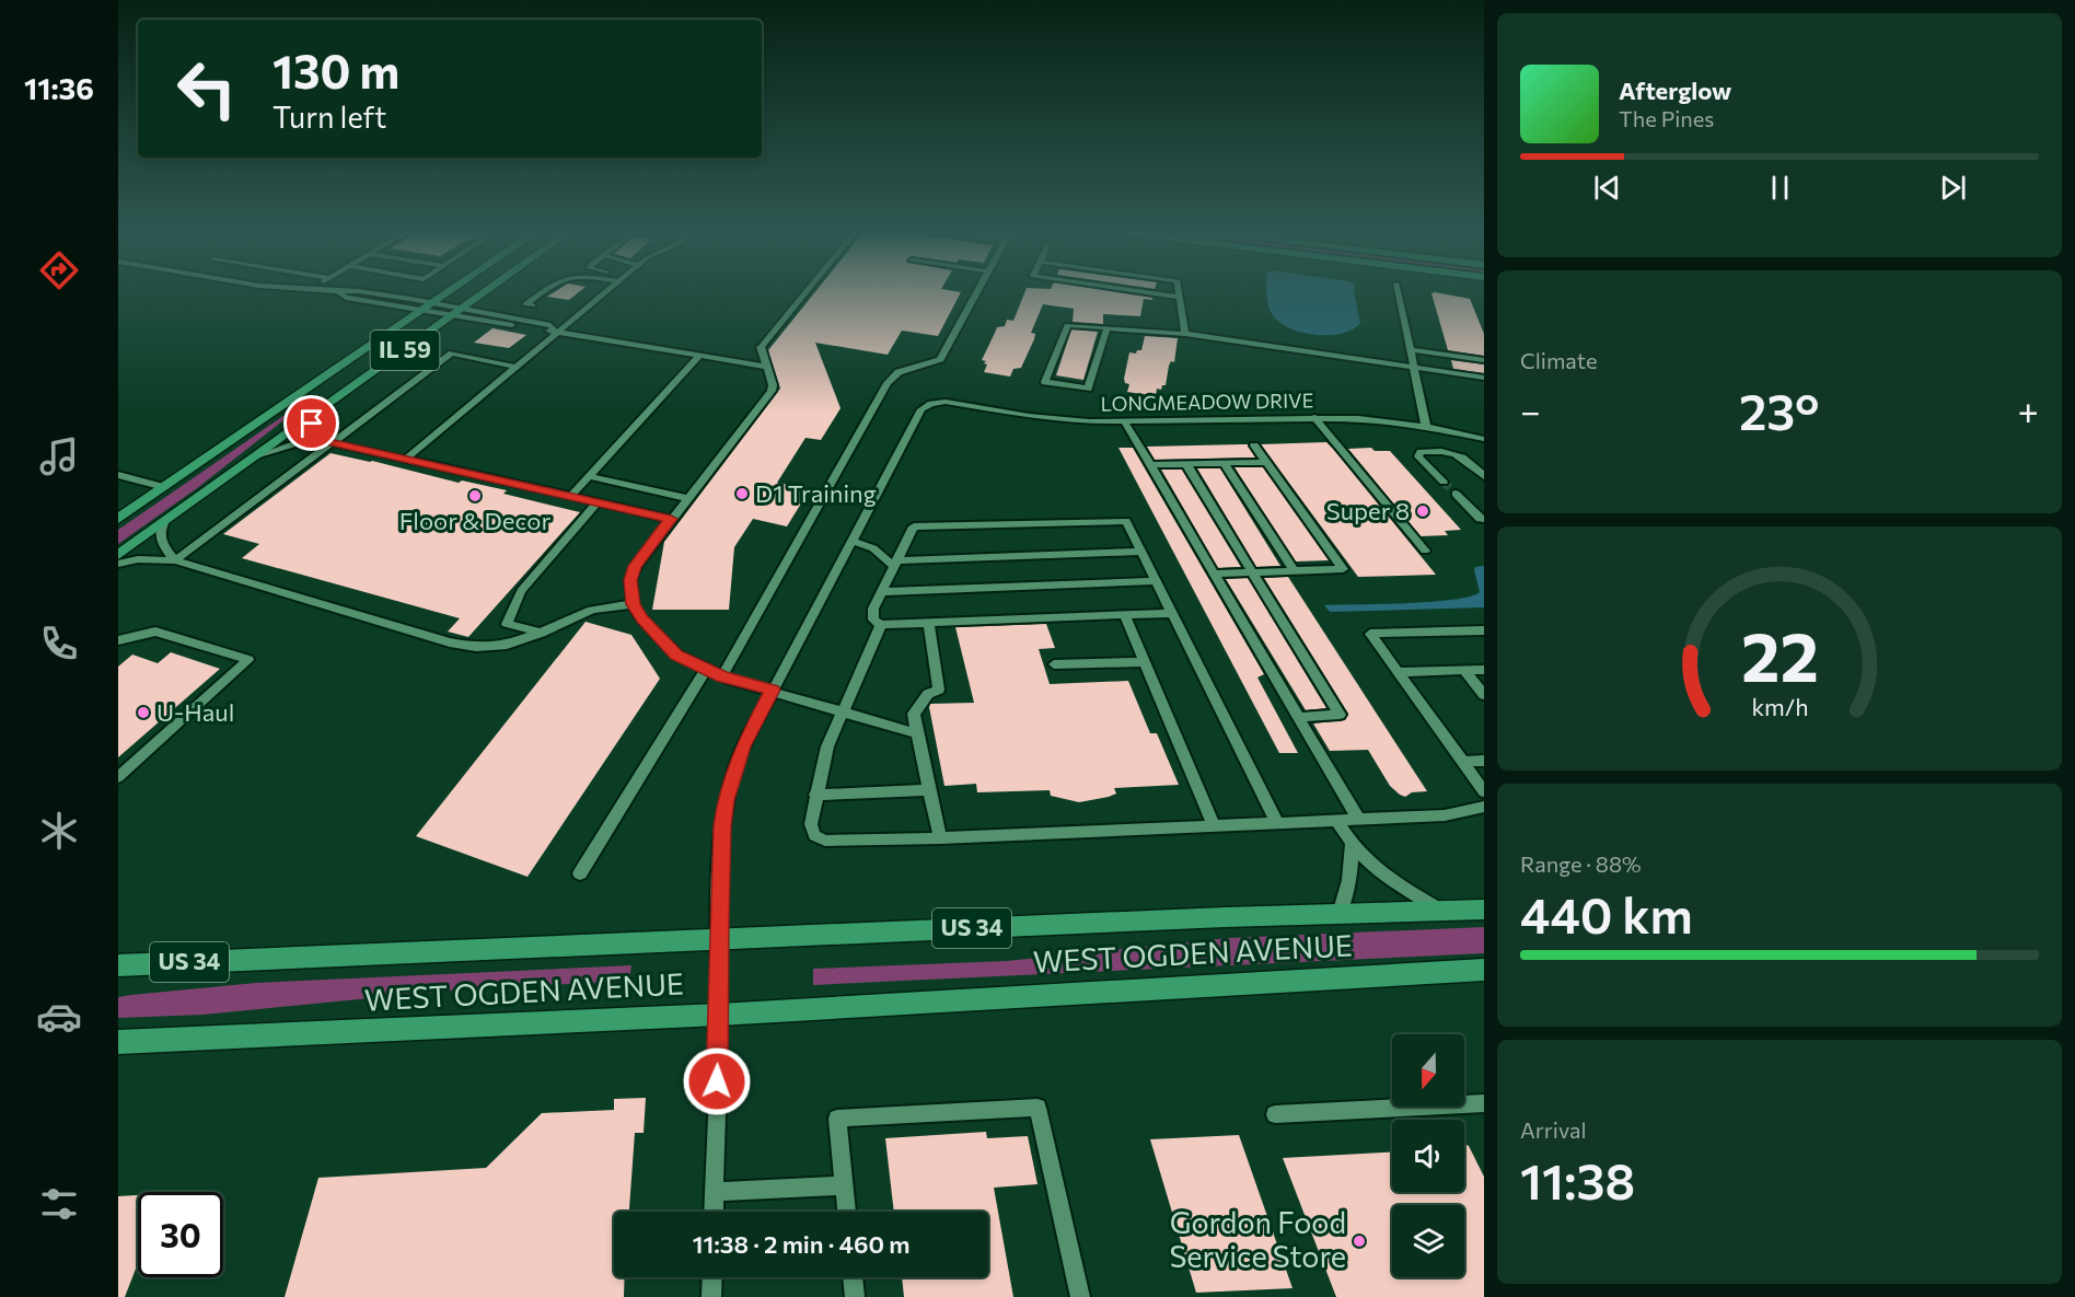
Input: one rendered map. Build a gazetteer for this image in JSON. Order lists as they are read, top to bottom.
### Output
{
  "streets": {
    "main road": ["IL 59", "US 34", "WEST OGDEN AVENUE"],
    "street": ["LONGMEADOW DRIVE"]
  },
  "places": [
    "D1 Training",
    "Floor & Decor",
    "Super 8",
    "U-Haul",
    "Gordon Food Service Store"
  ],
  "north": "bottom",
  "page": {
    "tabs": "11:36",
    "turn": ["130 m", "Turn left"],
    "song": ["Afterglow", "The Pines"],
    "tile": [
      "Climate",
      ["Range · 88%", "440 km"],
      ["Arrival", "11:38"]
    ],
    "heat": ["−", "23°", "+"],
    "limit": "30",
    "trip": "11:38 · 2 min · 460 m",
    "gauge": ["22", "km/h"]
  }
}
